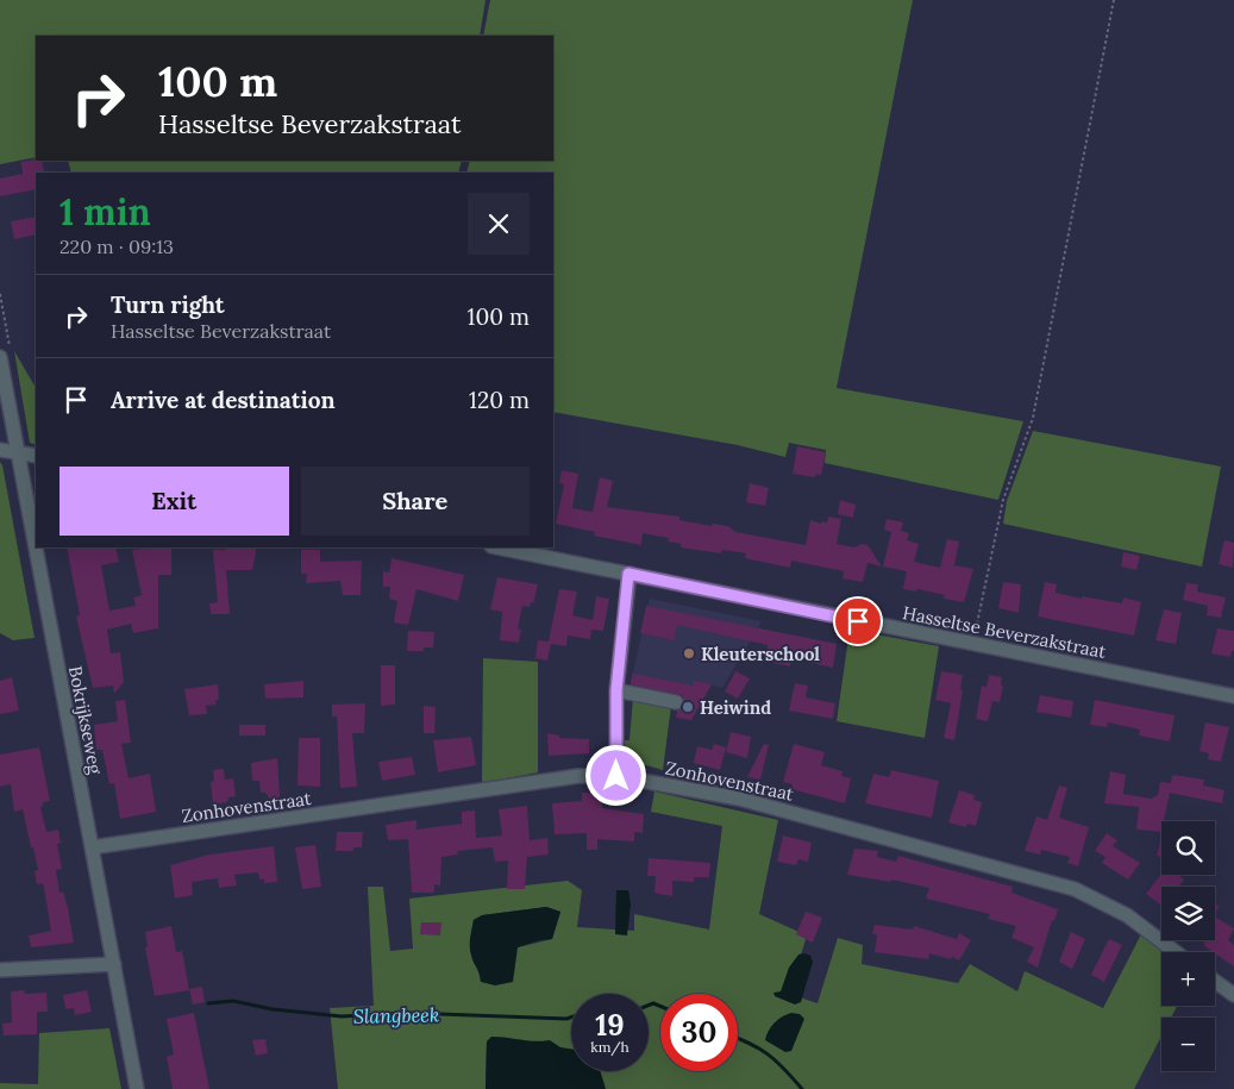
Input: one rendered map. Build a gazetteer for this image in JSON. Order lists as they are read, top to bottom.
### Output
{
  "streets": {
    "street": ["Hasseltse Beverzakstraat", "Bokrijkseweg", "Zonhovenstraat"]
  },
  "crossings": [
    ["Bokrijkseweg", "Zonhovenstraat"]
  ],
  "water": ["Slangbeek"],
  "places": ["Kleuterschool", "Heiwind"],
  "page": {
    "turn": ["100 m", "Hasseltse Beverzakstraat"],
    "heading": ["1 min", "220 m · 09:13"],
    "list": [
      {
        "name": "Turn right",
        "note": "Hasseltse Beverzakstraat",
        "value": "100 m"
      },
      {
        "name": "Arrive at destination",
        "value": "120 m"
      }
    ],
    "buttons": ["Exit", "Share"],
    "map_buttons": ["+", "−"],
    "speed": "19 km/h",
    "limit": "30"
  }
}
